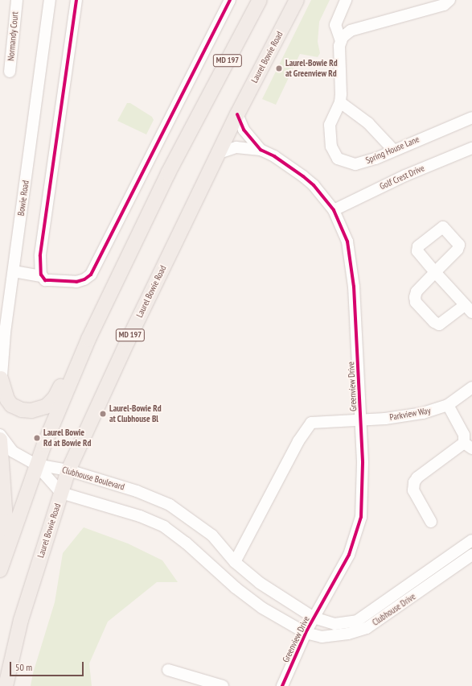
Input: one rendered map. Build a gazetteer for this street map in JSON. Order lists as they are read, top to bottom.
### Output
{
  "streets": {
    "main road": ["Laurel Bowie Road", "MD 197"],
    "street": [
      "Normandy Court",
      "Spring House Lane",
      "Golf Crest Drive",
      "Bowie Road",
      "Greenview Drive",
      "Parkview Way",
      "Clubhouse Boulevard",
      "Clubhouse Drive"
    ]
  },
  "crossings": [
    ["Laurel Bowie Road", "Greenview Drive"],
    ["Laurel Bowie Road", "Clubhouse Boulevard"],
    ["MD 197", "Clubhouse Boulevard"],
    ["Golf Crest Drive", "Greenview Drive"],
    ["Greenview Drive", "Parkview Way"],
    ["Greenview Drive", "Clubhouse Boulevard"],
    ["Greenview Drive", "Clubhouse Drive"],
    ["Parkview Way", "Clubhouse Boulevard"],
    ["Clubhouse Boulevard", "Clubhouse Drive"]
  ],
  "places": ["Laurel-Bowie Rd at Greenview Rd", "Laurel-Bowie Rd at Clubhouse Bl", "Laurel Bowie Rd at Bowie Rd"],
  "scale_bar": "50 m"
}
